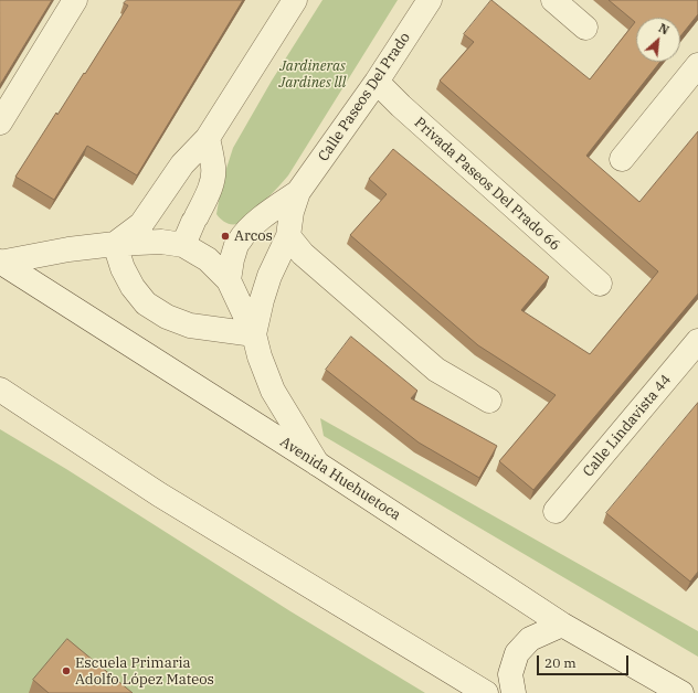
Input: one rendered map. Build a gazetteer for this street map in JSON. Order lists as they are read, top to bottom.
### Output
{
  "streets": {
    "street": [
      "Calle Paseos Del Prado",
      "Privada Paseos Del Prado 66",
      "Calle Lindavista 44",
      "Avenida Huehuetoca"
    ]
  },
  "crossings": [
    ["Calle Paseos Del Prado", "Privada Paseos Del Prado 66"],
    ["Calle Paseos Del Prado", "Avenida Huehuetoca"]
  ],
  "parks": ["Jardineras Jardines lll"],
  "places": ["Arcos", "Escuela Primaria Adolfo López Mateos"],
  "scale_bar": "20 m",
  "north": "top right"
}
